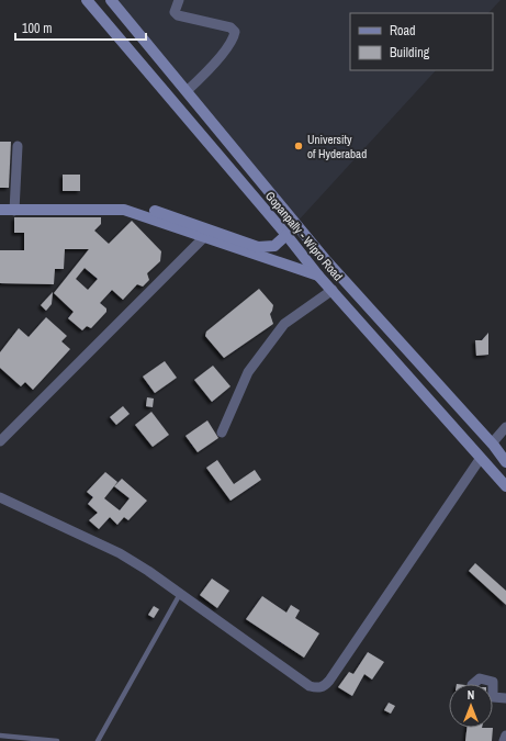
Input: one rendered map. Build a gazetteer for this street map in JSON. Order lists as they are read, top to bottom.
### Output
{
  "streets": {
    "main road": ["Gopanpally - Wipro Road"]
  },
  "places": ["University of Hyderabad"],
  "legend": ["Road", "Building"],
  "scale_bar": "100 m",
  "north": "top"
}
